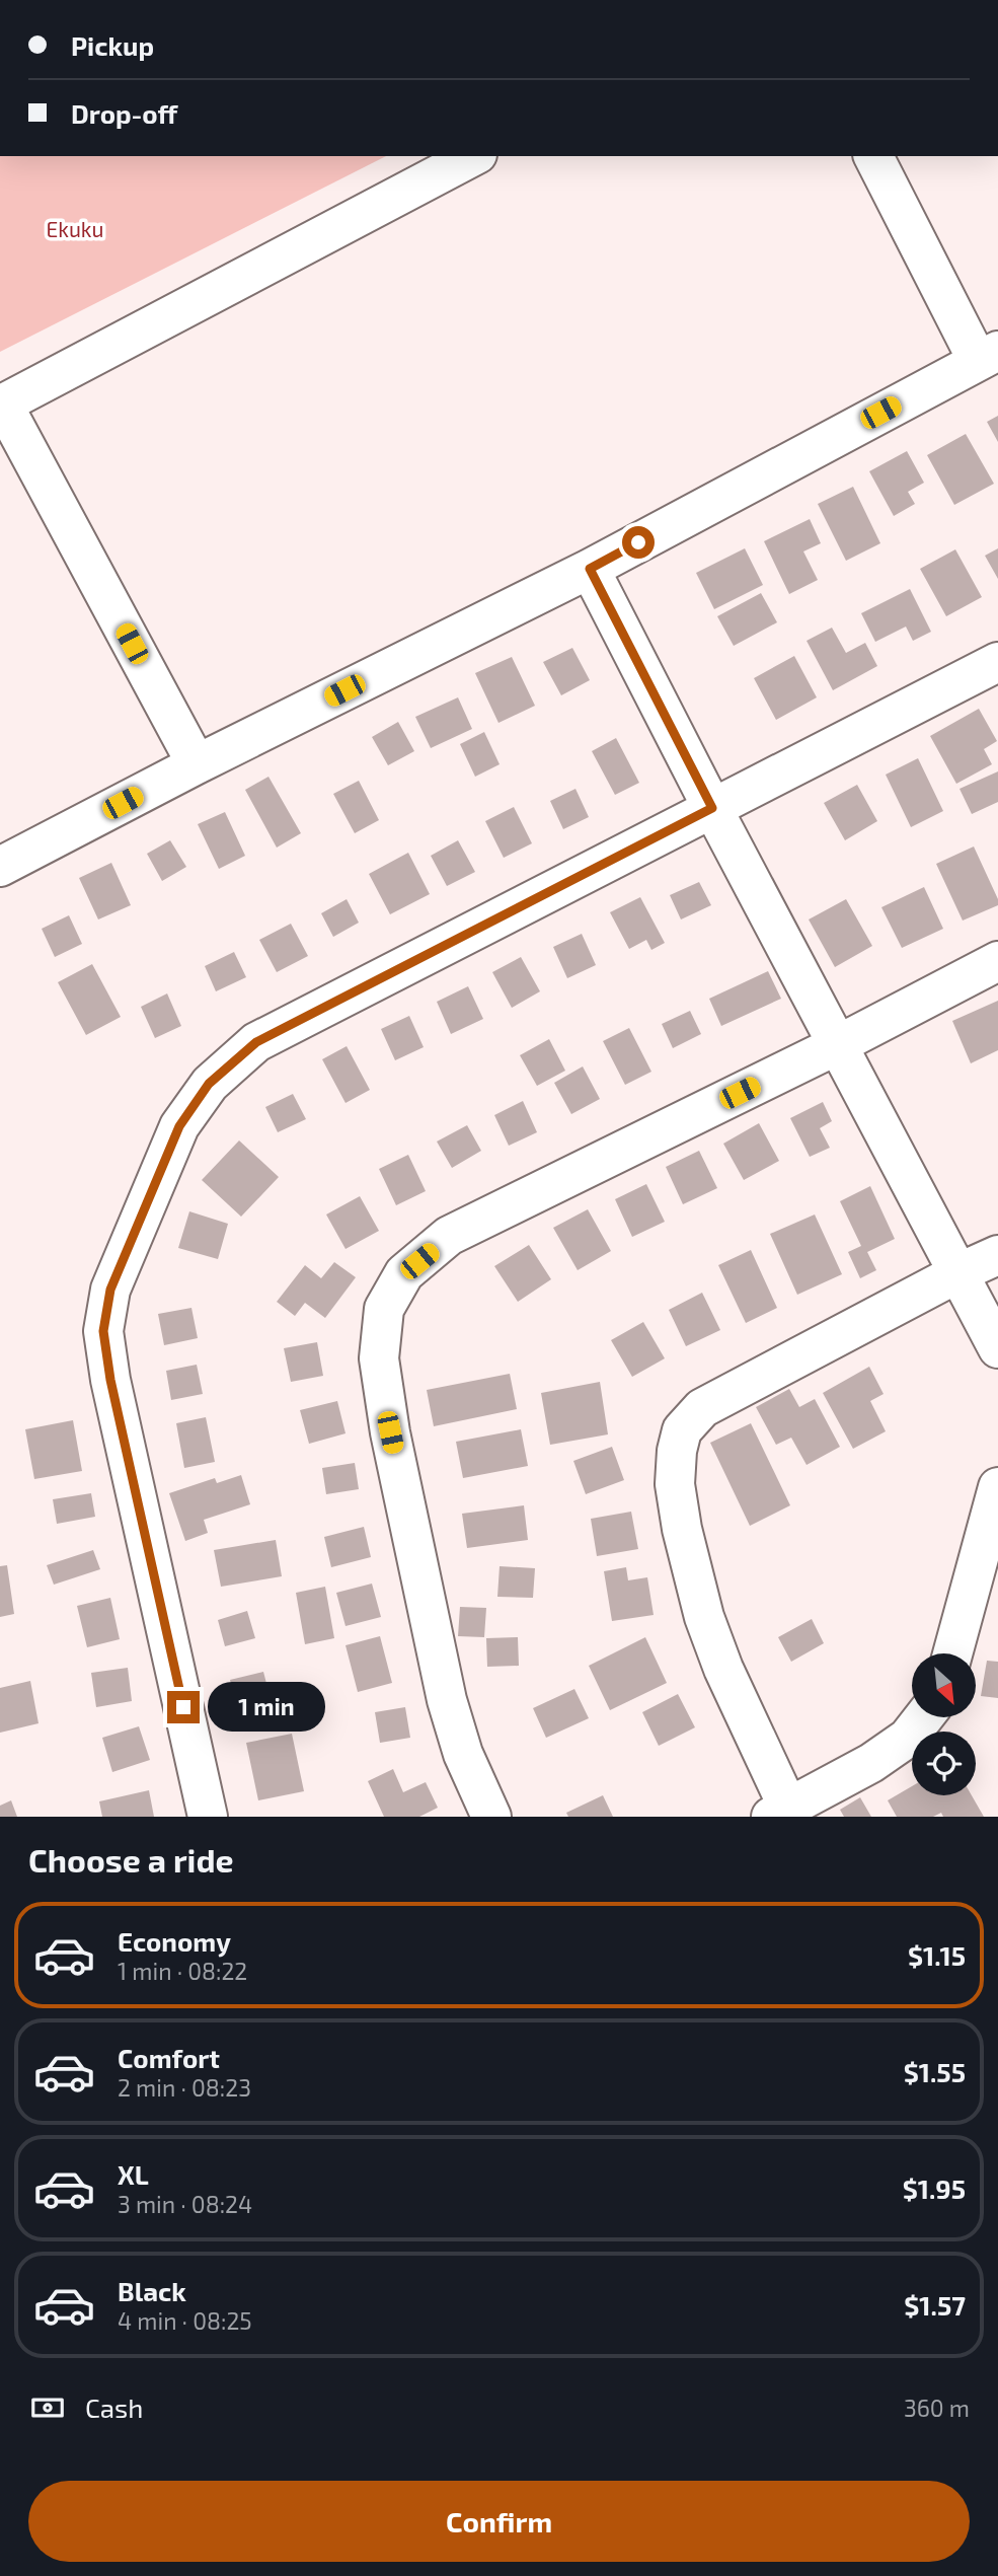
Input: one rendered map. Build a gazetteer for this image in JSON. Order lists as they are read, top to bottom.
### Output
{
  "parks": ["Ekuku"],
  "north": "bottom right",
  "page": {
    "banner": ["Pickup", "Drop-off"],
    "bubble": "1 min",
    "heading": "Choose a ride",
    "list": [
      {
        "name": "Economy",
        "note": "1 min · 08:22",
        "value": "$1.15"
      },
      {
        "name": "Comfort",
        "note": "2 min · 08:23",
        "value": "$1.55"
      },
      {
        "name": "XL",
        "note": "3 min · 08:24",
        "value": "$1.95"
      },
      {
        "name": "Black",
        "note": "4 min · 08:25",
        "value": "$1.57"
      }
    ],
    "pay": ["Cash", "360 m"],
    "buttons": "Confirm"
  }
}
